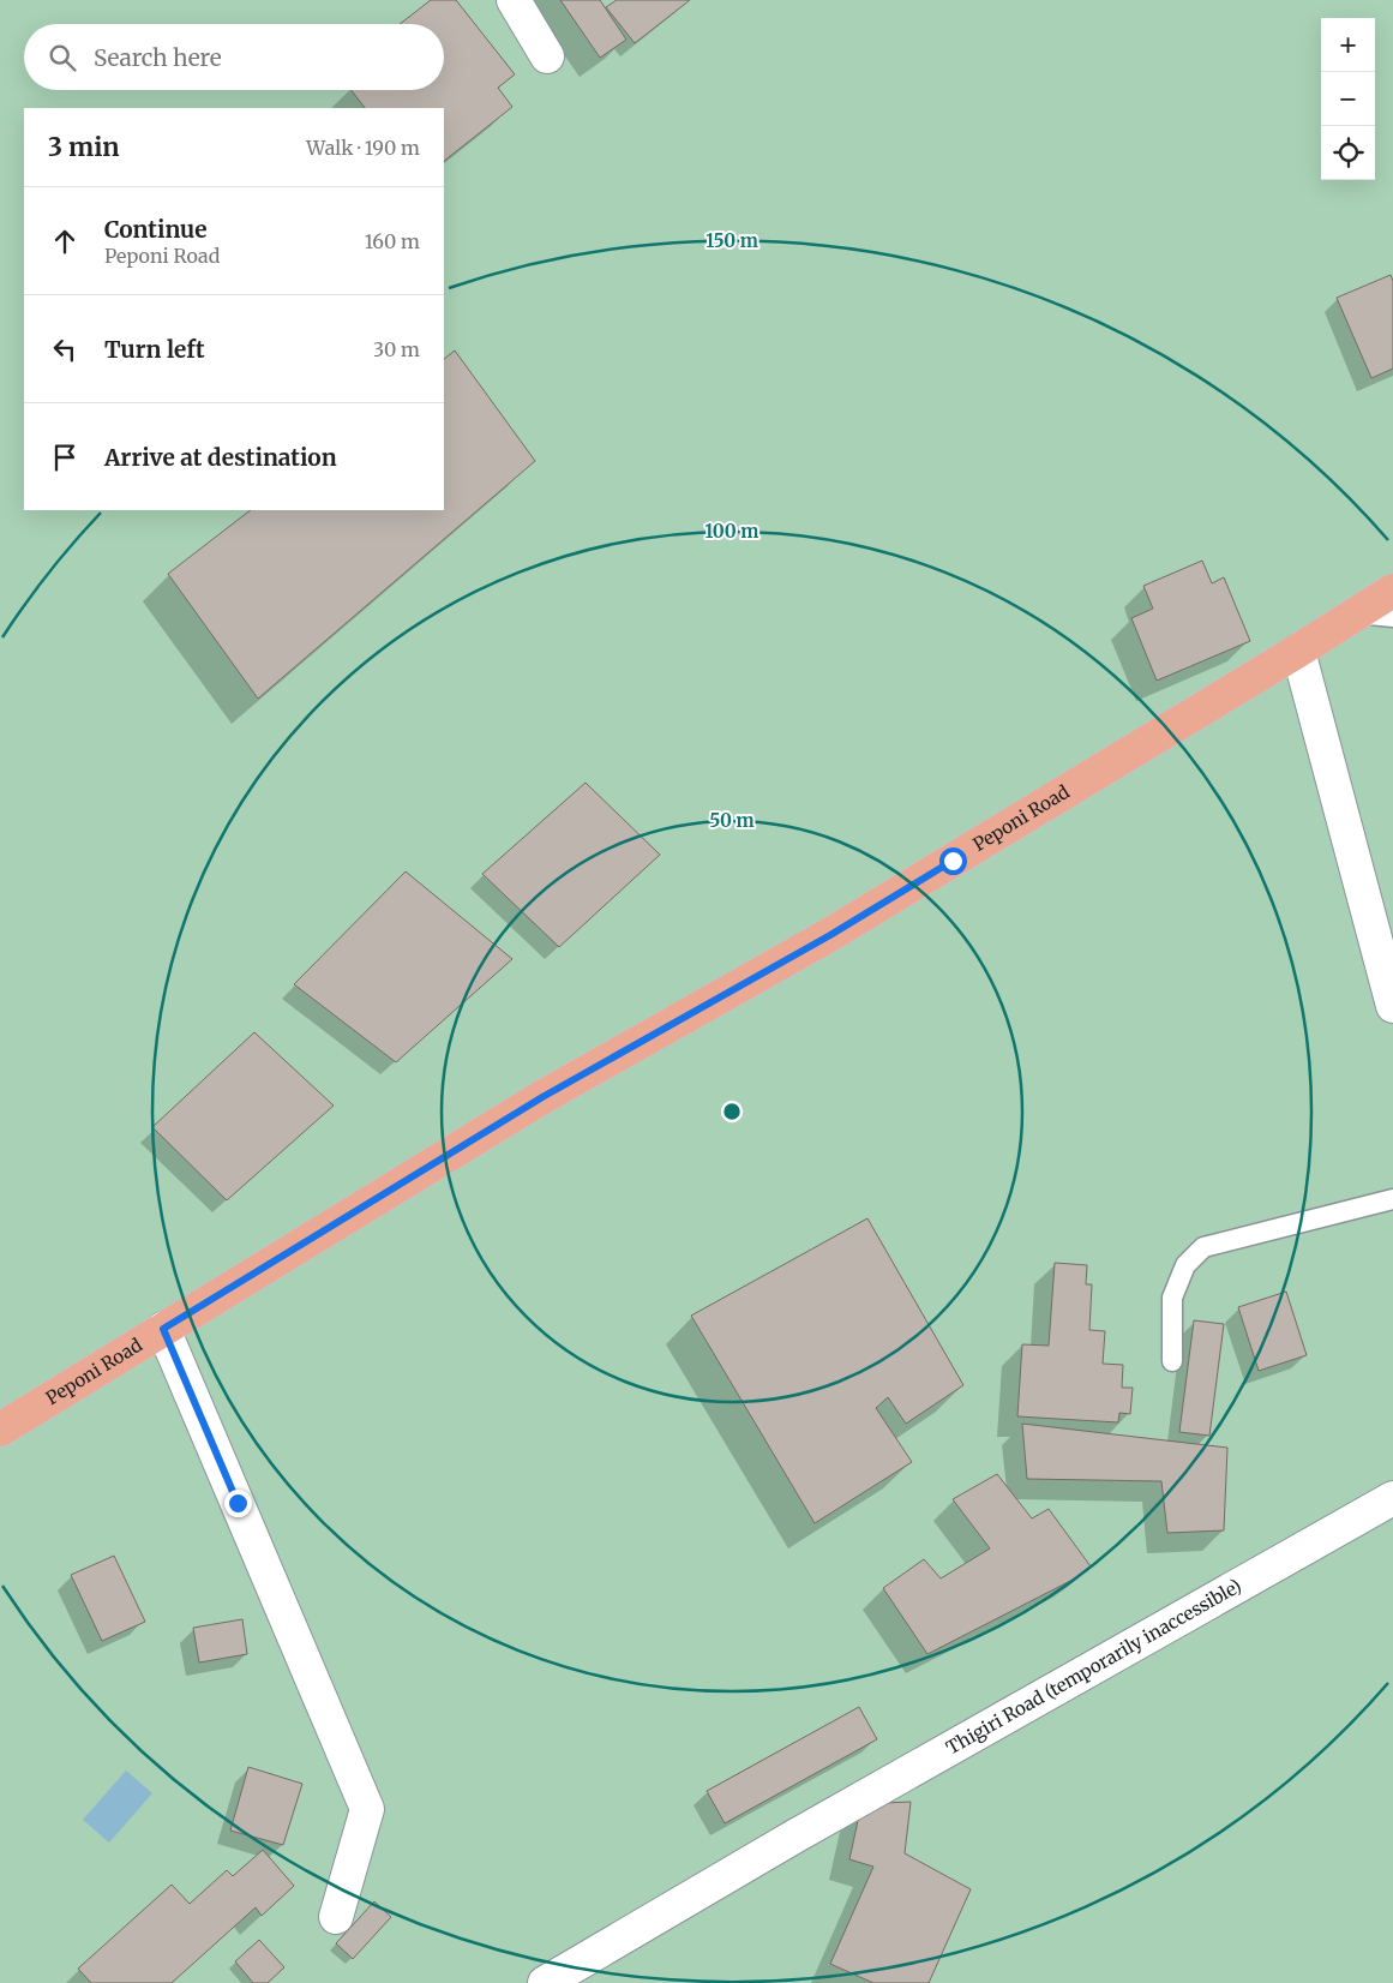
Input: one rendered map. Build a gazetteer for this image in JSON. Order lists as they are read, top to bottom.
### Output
{
  "streets": {
    "main road": ["Peponi Road"],
    "street": ["Thigiri Road (temporarily inaccessible)"]
  },
  "page": {
    "map_buttons": ["+", "−"],
    "search": "Search here",
    "heading": ["3 min", "Walk · 190 m"],
    "list": [
      ["Continue", "Peponi Road", "160 m"],
      ["Turn left", "30 m"],
      "Arrive at destination"
    ]
  },
  "rings": ["150 m", "100 m", "50 m"]
}
